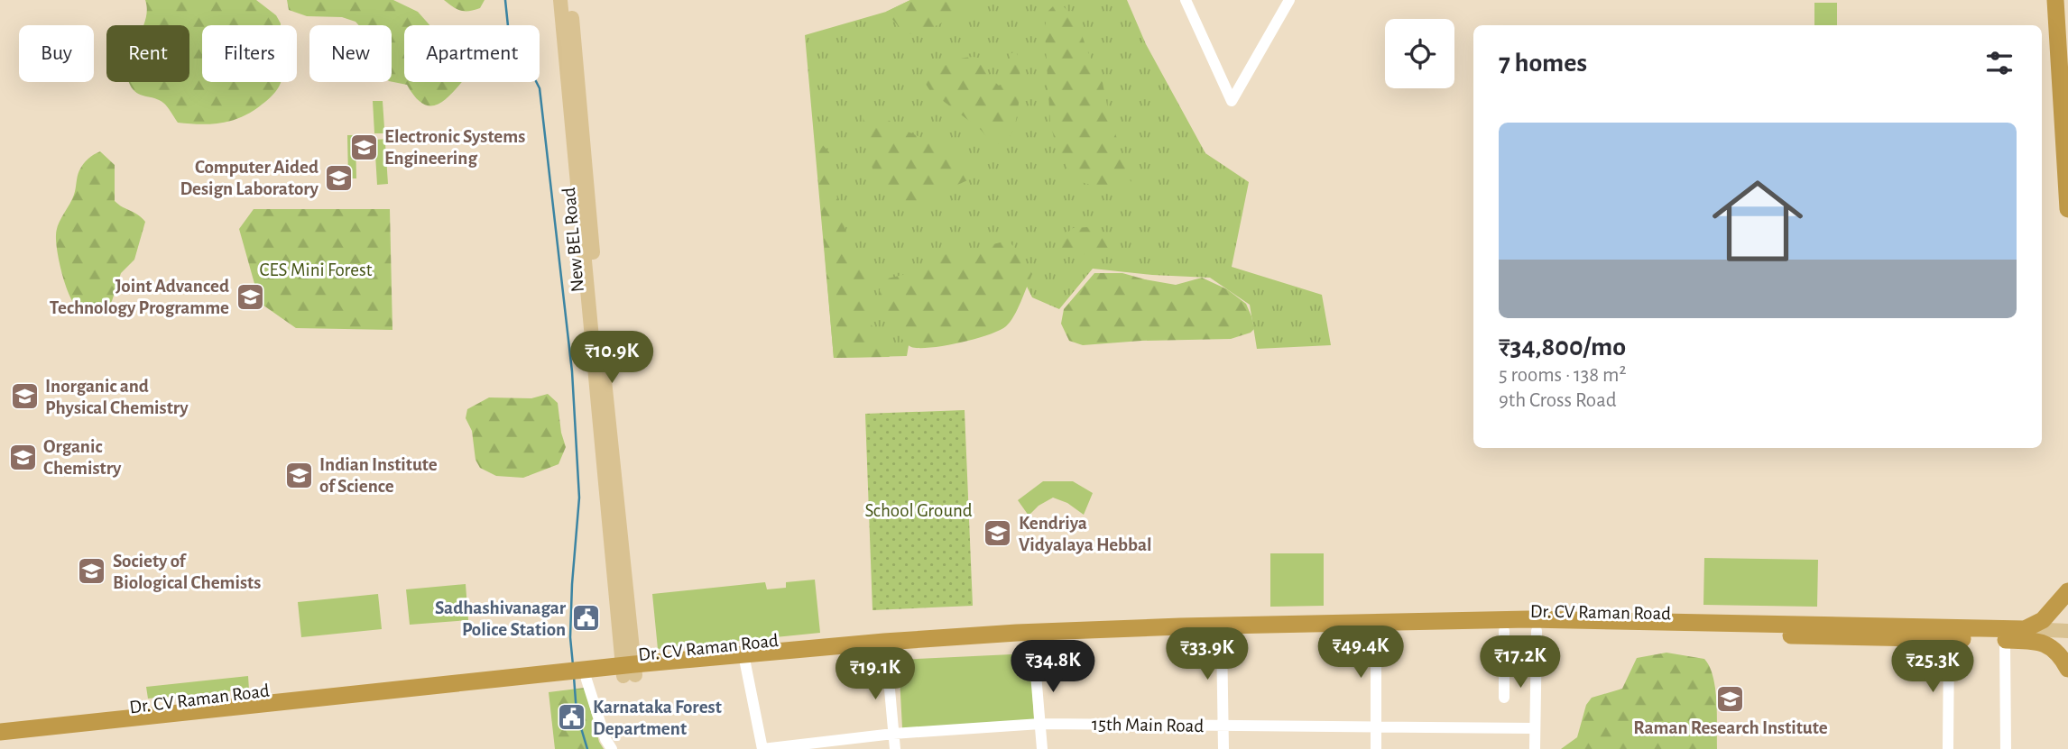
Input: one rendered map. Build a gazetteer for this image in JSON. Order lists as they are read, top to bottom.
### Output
{
  "streets": {
    "highway": ["Dr. CV Raman Road"],
    "main road": ["New BEL Road"],
    "street": ["15th Main Road"]
  },
  "crossings": [
    ["New BEL Road", "Dr. CV Raman Road"]
  ],
  "parks": ["CES Mini Forest", "School Ground"],
  "places": {
    "school or university": [
      "Electronic Systems Engineering",
      "Computer Aided Design Laboratory",
      "Joint Advanced Technology Programme",
      "Inorganic and Physical Chemistry",
      "Organic Chemistry",
      "Indian Institute of Science",
      "Kendriya Vidyalaya Hebbal",
      "Society of Biological Chemists",
      "Raman Research Institute"
    ],
    "public building": ["Sadhashivanagar Police Station", "Karnataka Forest Department"]
  },
  "page": {
    "chip": [
      "Buy",
      "Rent",
      "Filters",
      "New",
      "Apartment"
    ],
    "heading": "7 homes",
    "list": [
      {
        "name": "₹34,800/mo",
        "note": "5 rooms · 138 m² · 9th Cross Road"
      }
    ],
    "price": [
      "₹10.9K",
      "₹49.4K",
      "₹33.9K",
      "₹17.2K",
      "₹34.8K",
      "₹25.3K",
      "₹19.1K"
    ]
  }
}
